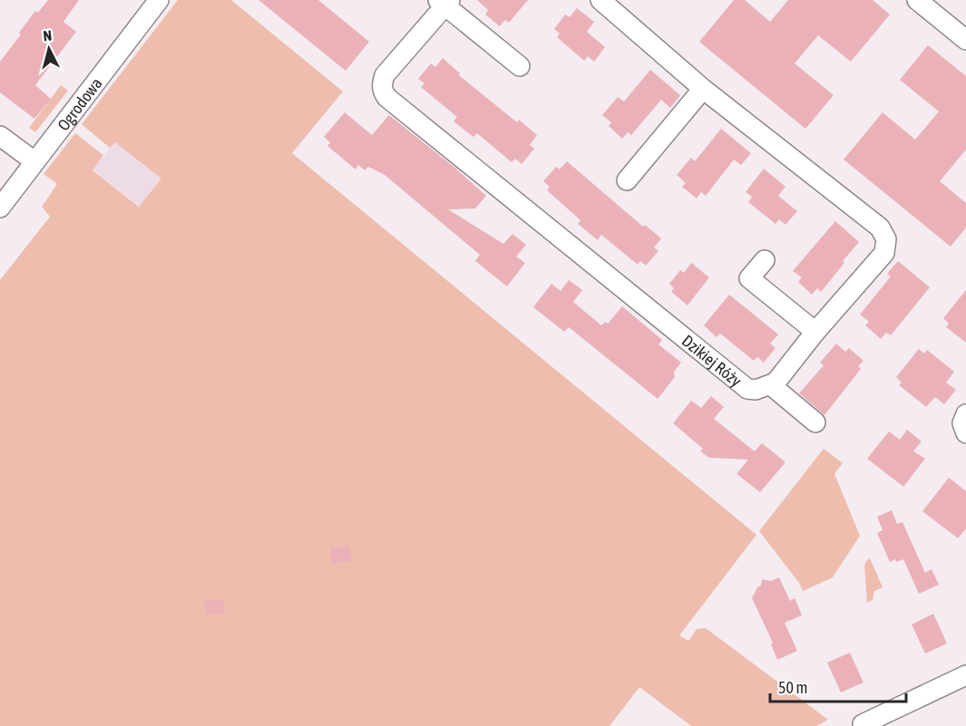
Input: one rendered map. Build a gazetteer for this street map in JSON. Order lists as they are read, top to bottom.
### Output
{
  "streets": {
    "street": ["Ogrodowa", "Dzikiej Róży"]
  },
  "scale_bar": "50 m",
  "north": "top"
}
